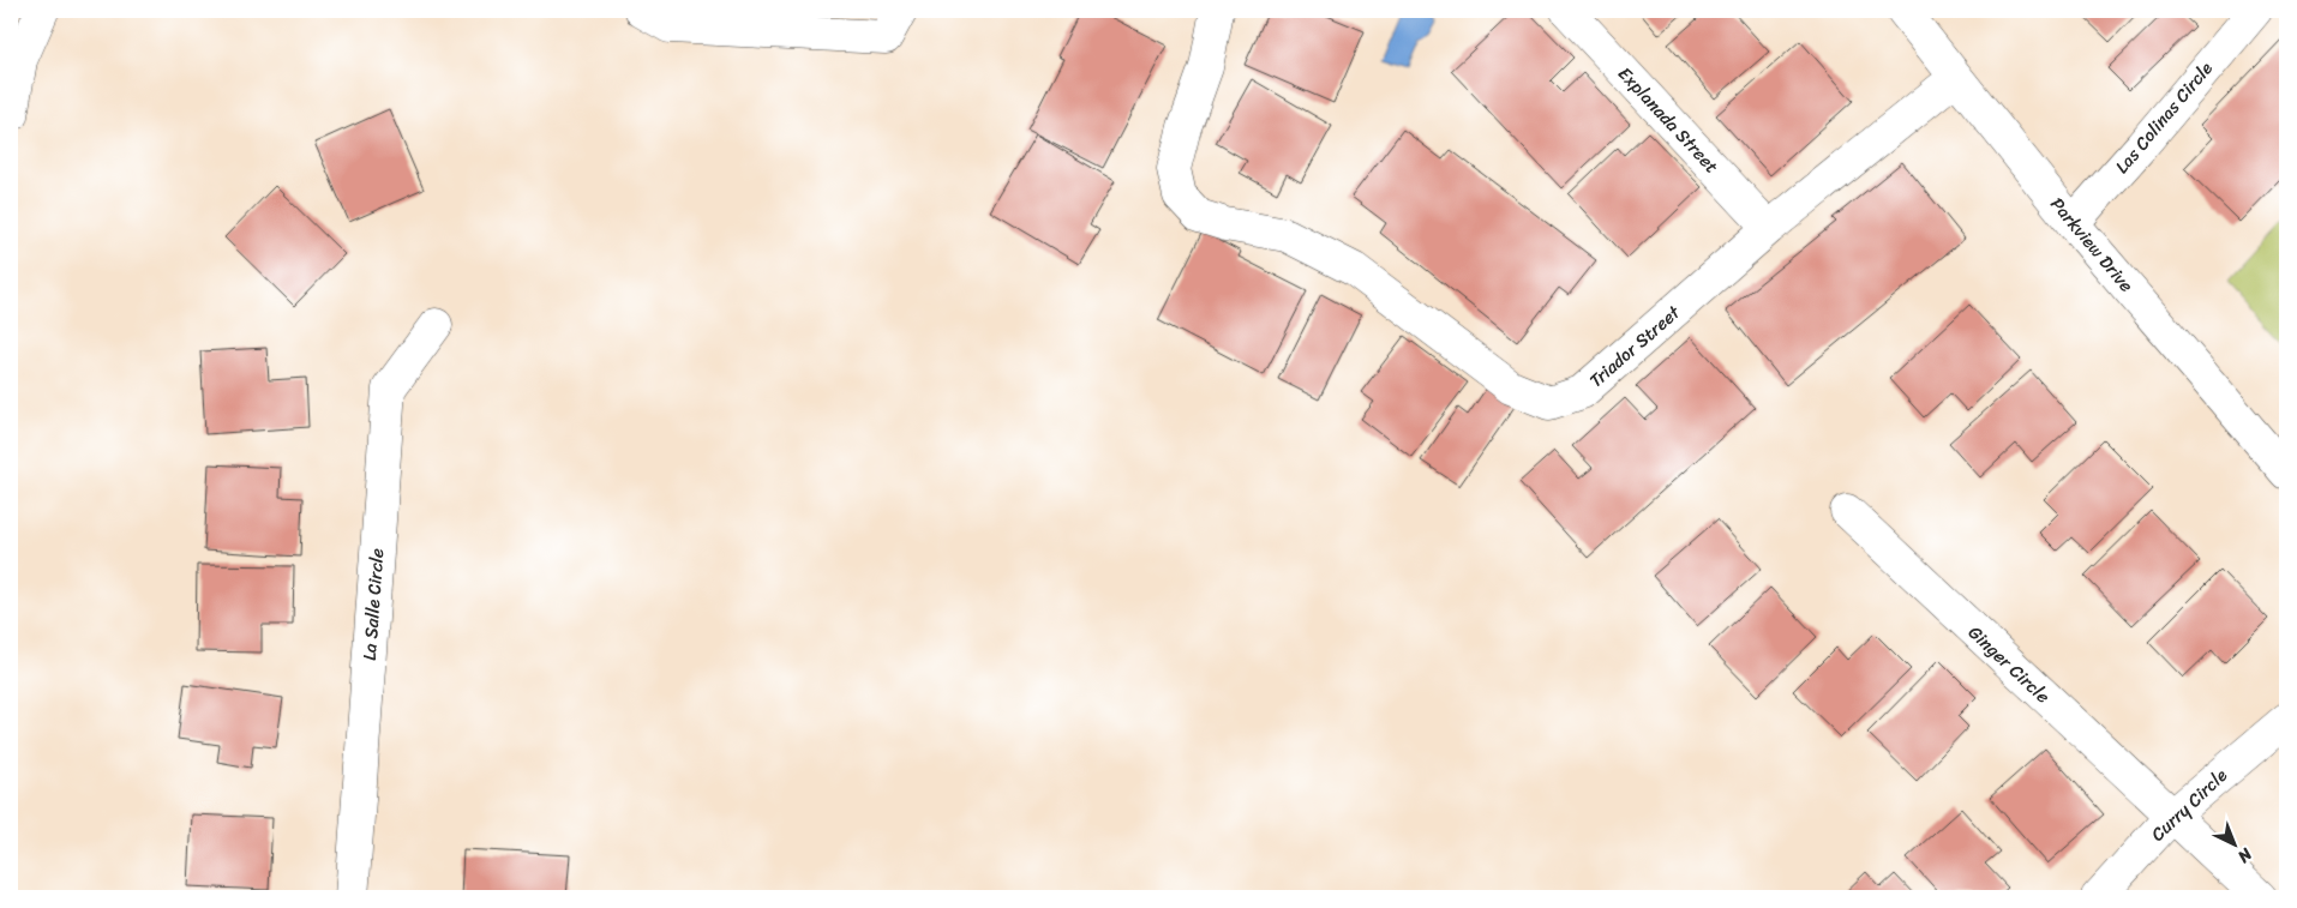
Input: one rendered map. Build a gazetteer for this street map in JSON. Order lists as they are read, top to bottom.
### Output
{
  "streets": {
    "street": [
      "Las Colinas Circle",
      "Explanada Street",
      "Parkview Drive",
      "Triador Street",
      "La Salle Circle",
      "Ginger Circle",
      "Curry Circle"
    ]
  },
  "crossings": [
    ["Las Colinas Circle", "Parkview Drive"],
    ["Explanada Street", "Triador Street"],
    ["Parkview Drive", "Triador Street"],
    ["Ginger Circle", "Curry Circle"]
  ],
  "north": "bottom right"
}
